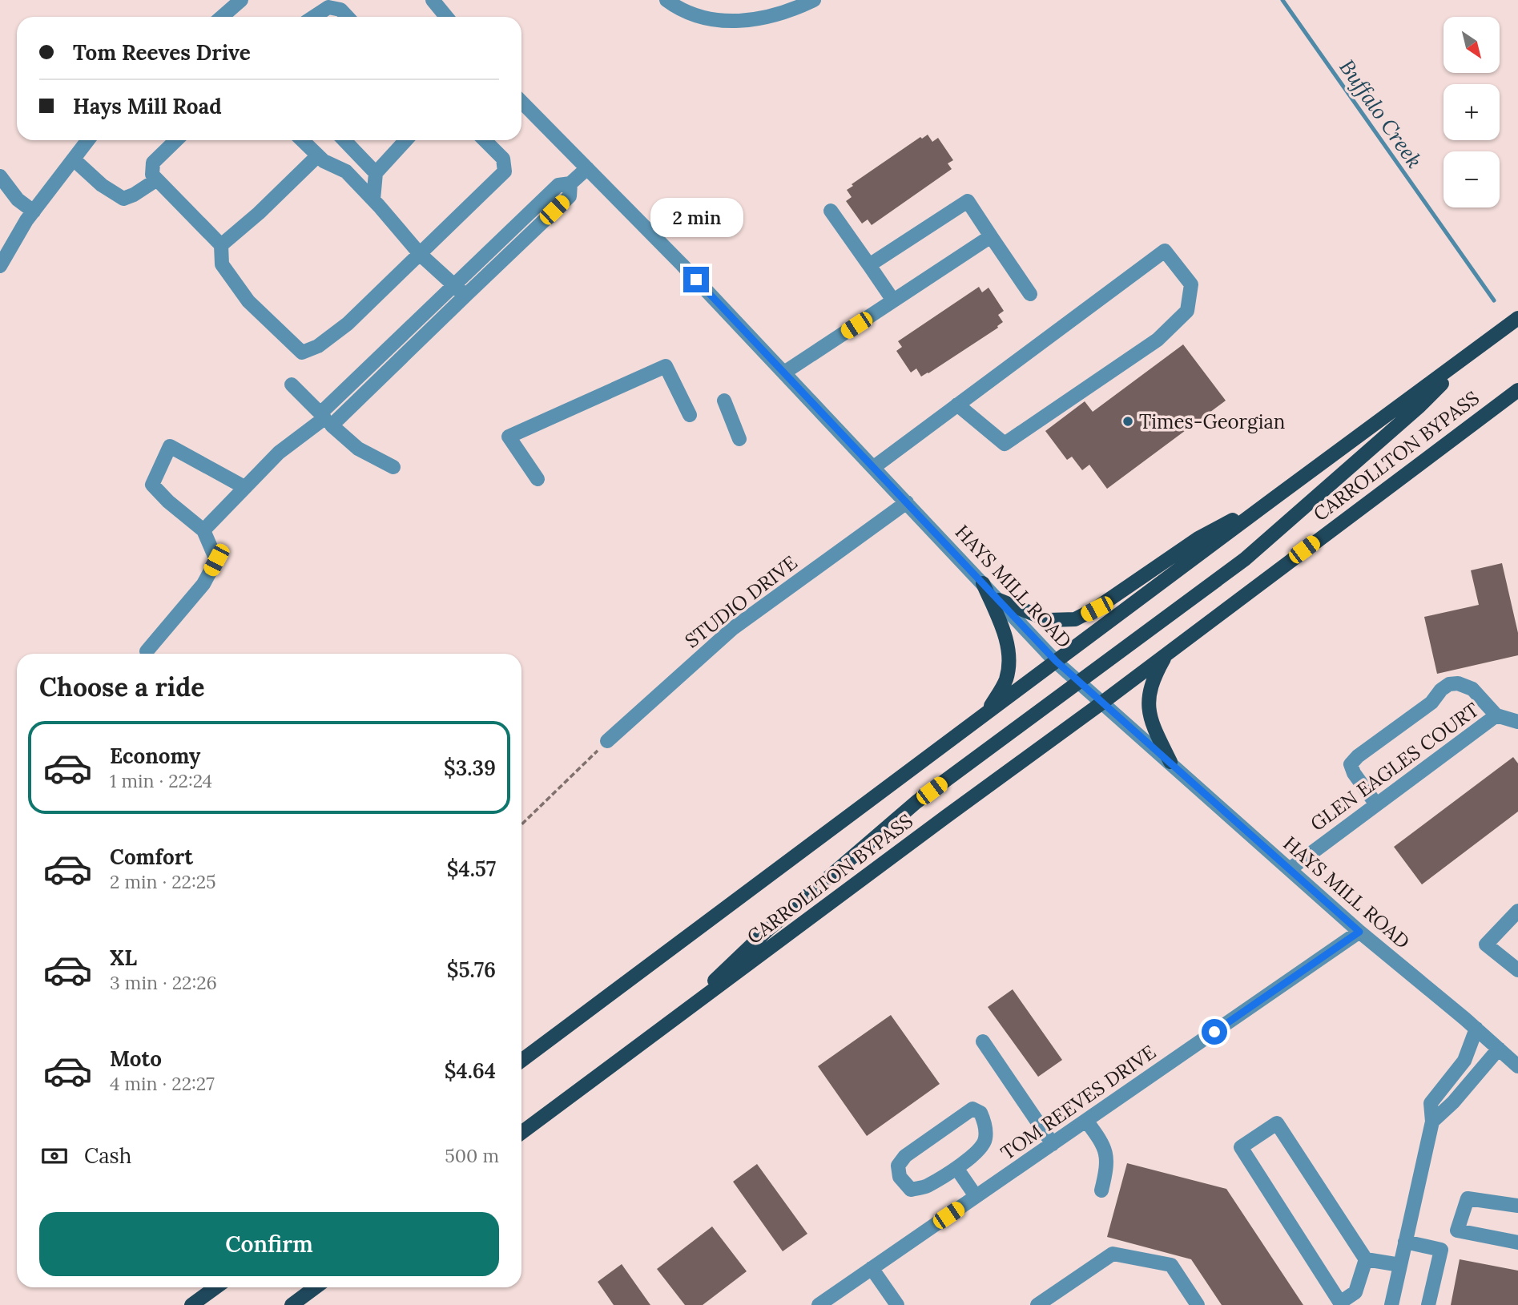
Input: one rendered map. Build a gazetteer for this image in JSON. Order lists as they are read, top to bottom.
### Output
{
  "streets": {
    "main road": ["CARROLLTON BYPASS"],
    "street": [
      "HAYS MILL ROAD",
      "STUDIO DRIVE",
      "GLEN EAGLES COURT",
      "TOM REEVES DRIVE"
    ]
  },
  "crossings": [
    ["CARROLLTON BYPASS", "HAYS MILL ROAD"],
    ["HAYS MILL ROAD", "STUDIO DRIVE"],
    ["HAYS MILL ROAD", "GLEN EAGLES COURT"],
    ["HAYS MILL ROAD", "TOM REEVES DRIVE"]
  ],
  "water": ["Buffalo Creek"],
  "places": ["Times-Georgian"],
  "north": "bottom right",
  "page": {
    "map_buttons": ["+", "−"],
    "banner": ["Tom Reeves Drive", "Hays Mill Road"],
    "bubble": "2 min",
    "heading": "Choose a ride",
    "list": [
      {
        "name": "Economy",
        "note": "1 min · 22:24",
        "value": "$3.39"
      },
      {
        "name": "Comfort",
        "note": "2 min · 22:25",
        "value": "$4.57"
      },
      {
        "name": "XL",
        "note": "3 min · 22:26",
        "value": "$5.76"
      },
      {
        "name": "Moto",
        "note": "4 min · 22:27",
        "value": "$4.64"
      }
    ],
    "pay": ["Cash", "500 m"],
    "buttons": "Confirm"
  }
}
